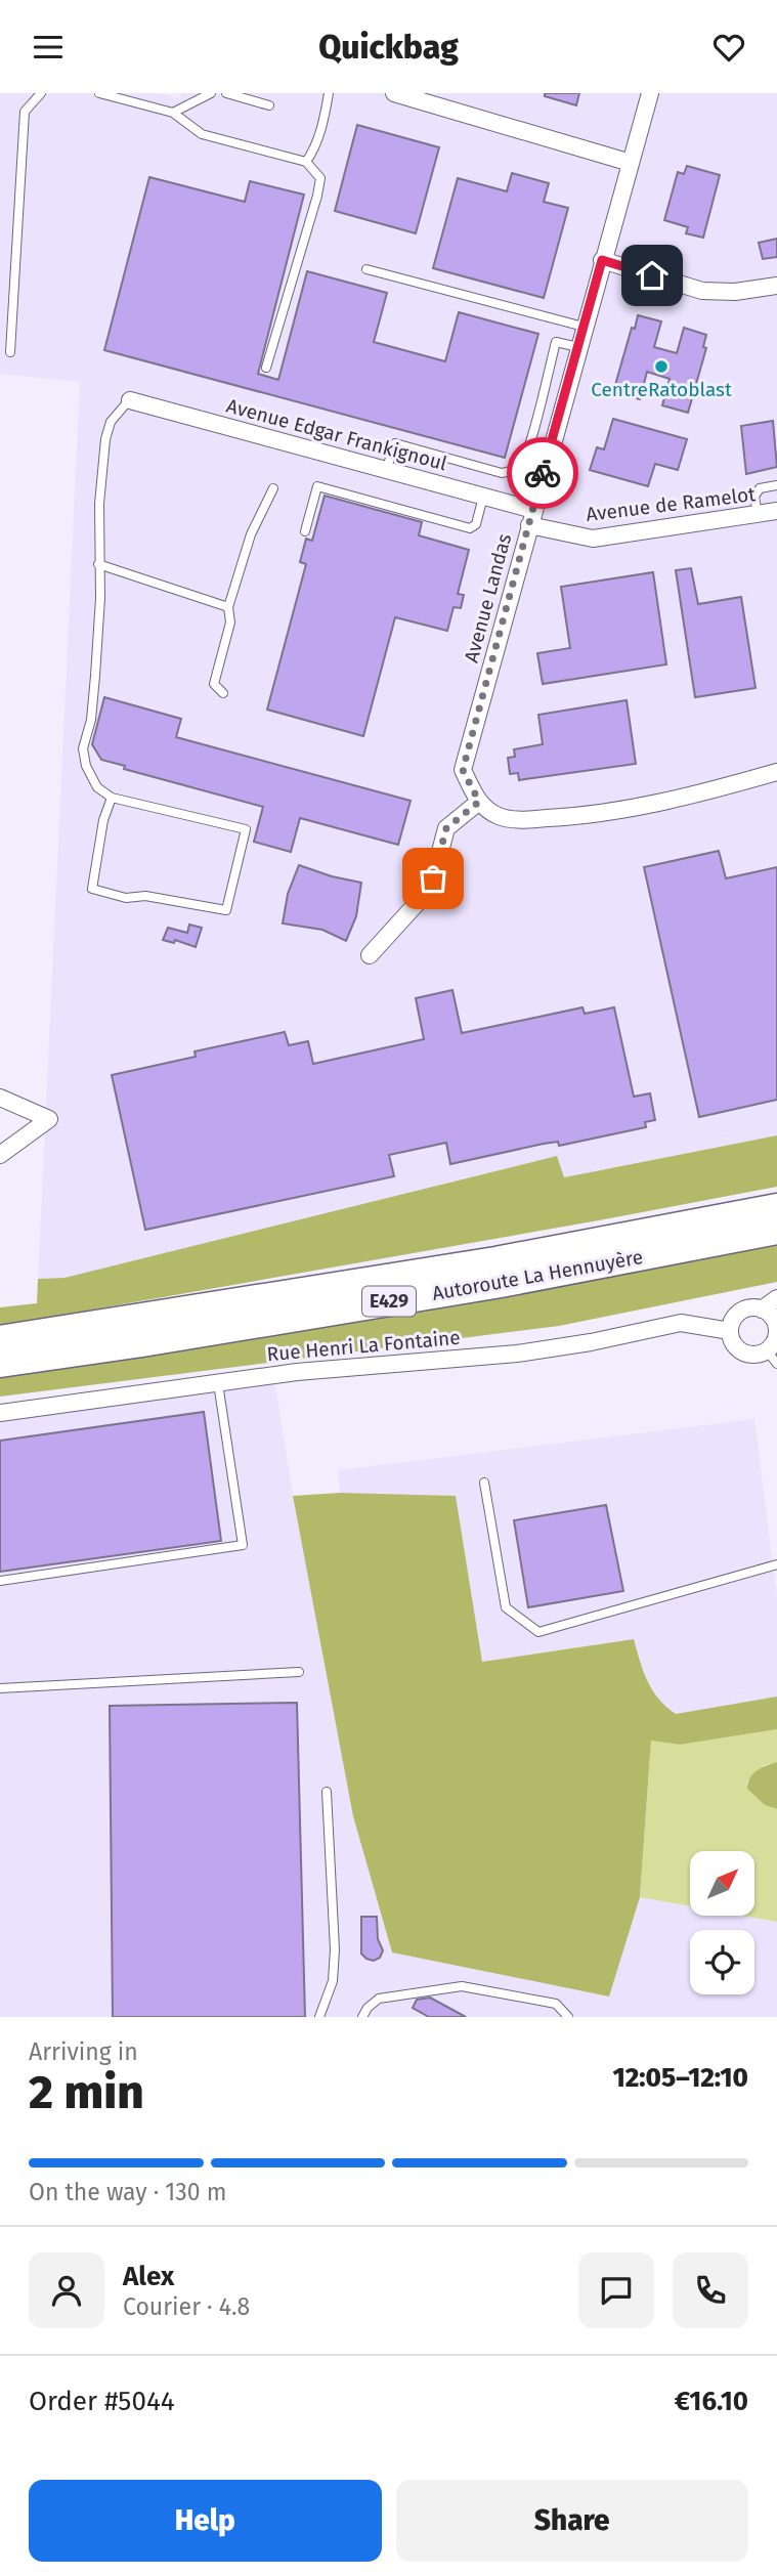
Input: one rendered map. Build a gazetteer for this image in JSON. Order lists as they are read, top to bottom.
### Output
{
  "streets": {
    "highway": ["Autoroute La Hennuyère", "E429"],
    "street": [
      "Avenue Edgar Frankignoul",
      "Avenue de Ramelot",
      "Avenue Landas",
      "Rue Henri La Fontaine"
    ]
  },
  "crossings": [
    ["Avenue Edgar Frankignoul", "Avenue de Ramelot"],
    ["Avenue Edgar Frankignoul", "Avenue Landas"],
    ["Avenue de Ramelot", "Avenue Landas"]
  ],
  "places": ["CentreRatoblast"],
  "north": "top right",
  "page": {
    "header": "Quickbag",
    "heading": ["2 min", "Arriving in", "12:05–12:10"],
    "panel": [
      "Alex",
      "Courier · 4.8",
      "Order #5044",
      "€16.10"
    ],
    "bar": "On the way · 130 m",
    "buttons": ["Help", "Share"]
  }
}
